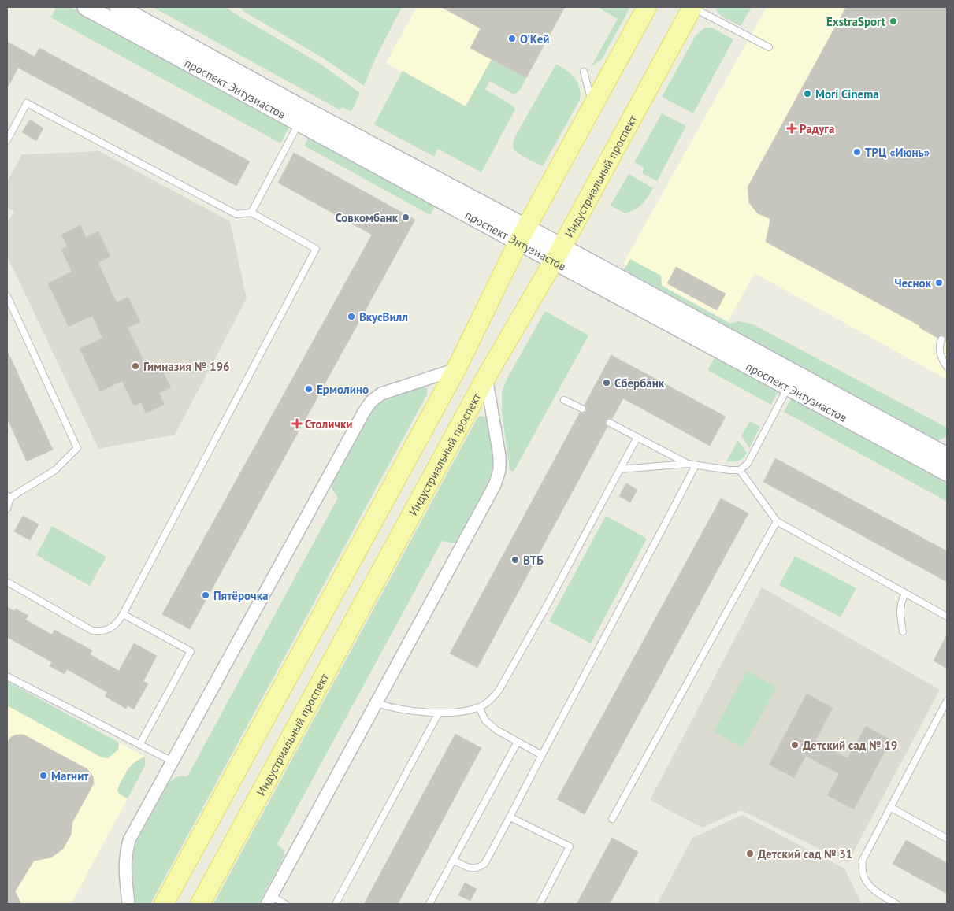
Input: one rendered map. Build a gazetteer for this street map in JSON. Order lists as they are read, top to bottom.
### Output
{
  "streets": {
    "main road": ["Индустриальный проспект"],
    "street": ["проспект Энтузиастов"]
  },
  "crossings": [
    ["проспект Энтузиастов", "Индустриальный проспект"]
  ],
  "places": {
    "other": [
      "ExstraSport",
      "О’Кей",
      "Mori Cinema",
      "ТРЦ «Июнь»",
      "Совкомбанк",
      "Чеснок",
      "ВкусВилл",
      "Гимназия № 196",
      "Сбербанк",
      "Ермолино",
      "ВТБ",
      "Пятёрочка",
      "Детский сад № 19",
      "Магнит",
      "Детский сад № 31"
    ],
    "health": ["Радуга", "Столички"]
  }
}
